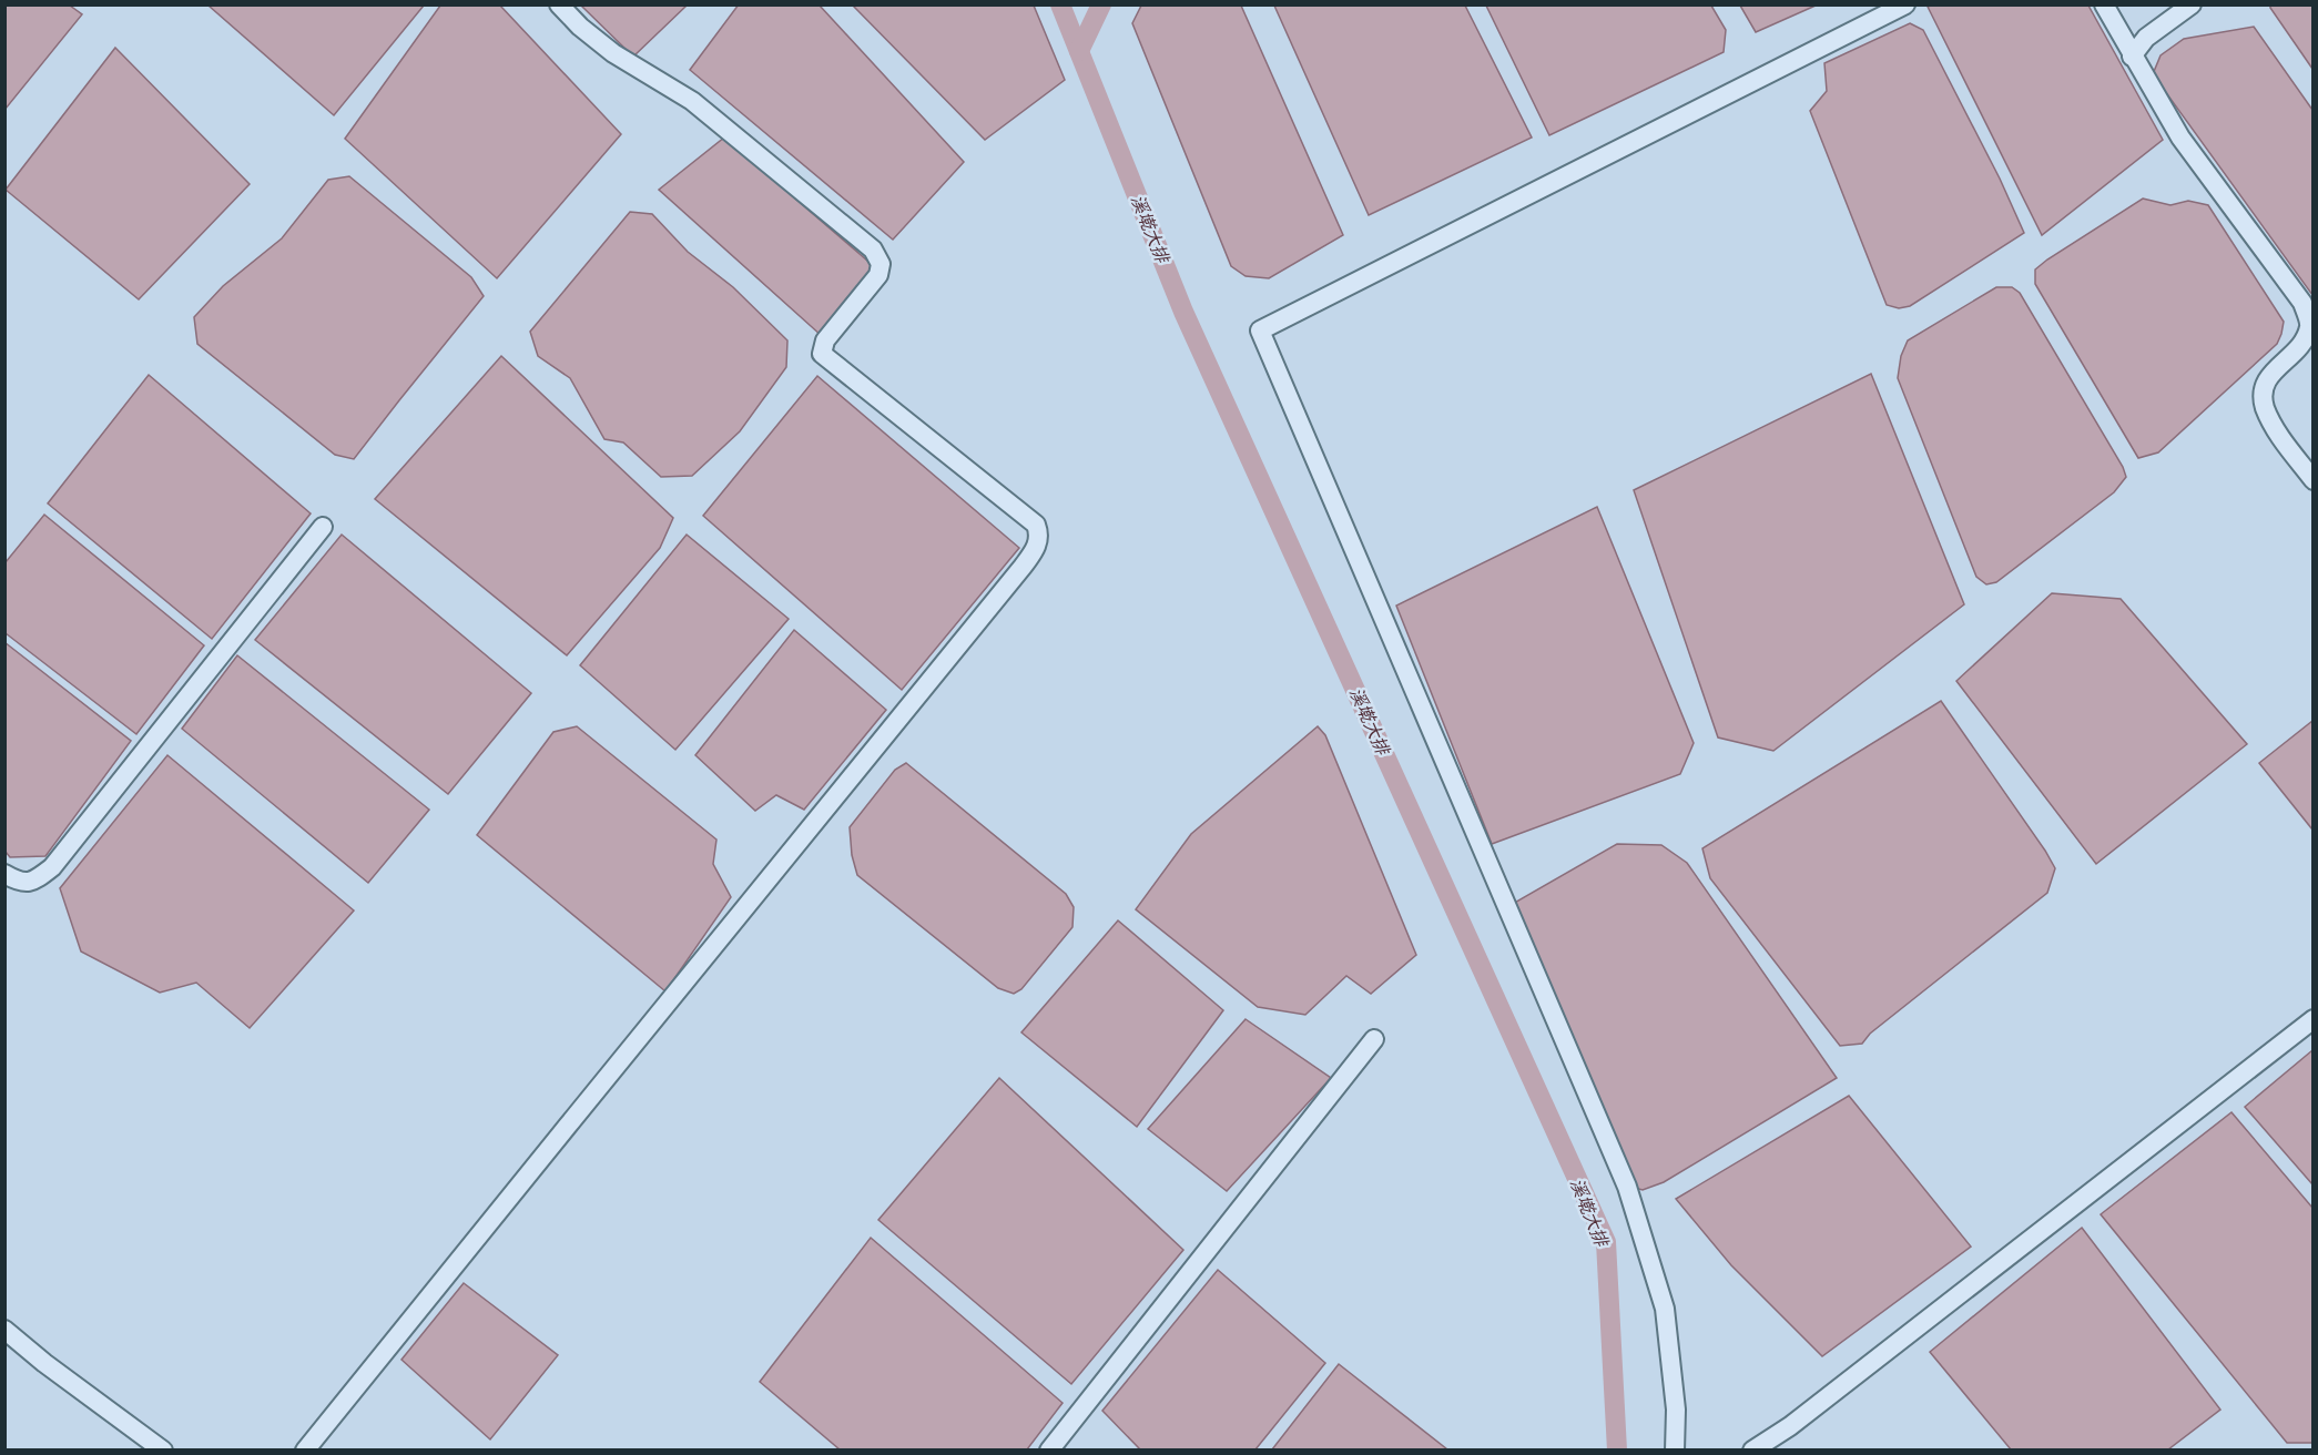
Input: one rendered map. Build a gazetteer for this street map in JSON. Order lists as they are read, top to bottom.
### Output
{
  "water": ["溪墘大排"]
}
